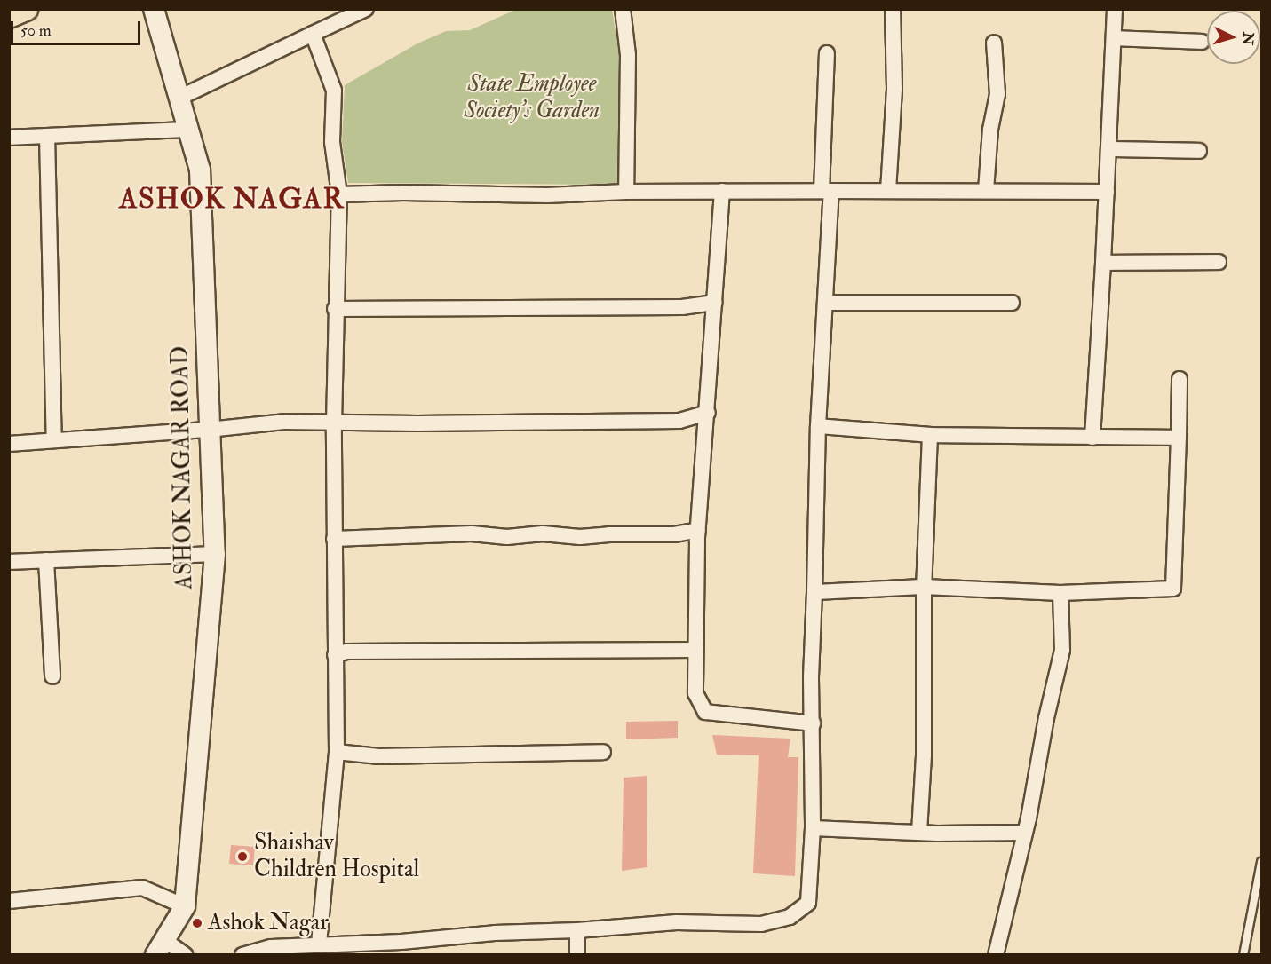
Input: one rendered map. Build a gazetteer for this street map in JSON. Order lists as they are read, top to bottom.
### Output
{
  "streets": {
    "street": ["ASHOK NAGAR ROAD"]
  },
  "districts": ["ASHOK NAGAR"],
  "parks": ["State Employee Society's Garden"],
  "places": ["Shaishav Children Hospital", "Ashok Nagar"],
  "scale_bar": "50 m",
  "north": "right"
}
